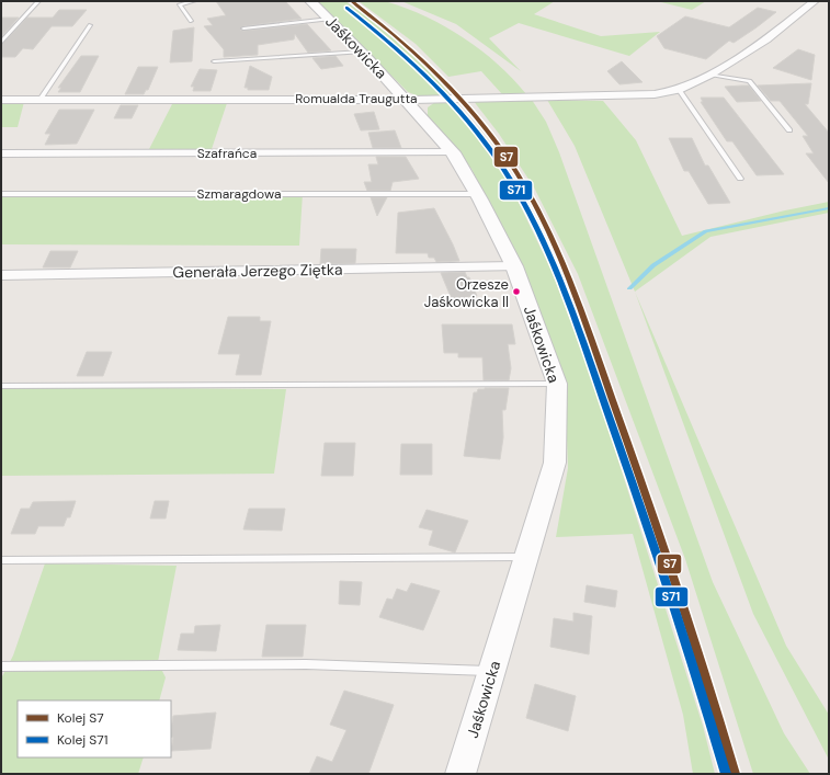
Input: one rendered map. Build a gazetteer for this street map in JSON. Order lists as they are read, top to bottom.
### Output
{
  "streets": {
    "street": [
      "Jaśkowicka",
      "Romualda Traugutta",
      "Szafrańca",
      "Generała Jerzego Ziętka"
    ],
    "lane": ["Szmaragdowa"]
  },
  "crossings": [
    ["Jaśkowicka", "Romualda Traugutta"],
    ["Jaśkowicka", "Szafrańca"],
    ["Jaśkowicka", "Szmaragdowa"],
    ["Jaśkowicka", "Generała Jerzego Ziętka"]
  ],
  "places": ["Orzesze Jaśkowicka II"],
  "lines": ["rail line S7", "rail line S71"],
  "legend": ["Kolej S7", "Kolej S71"]
}
